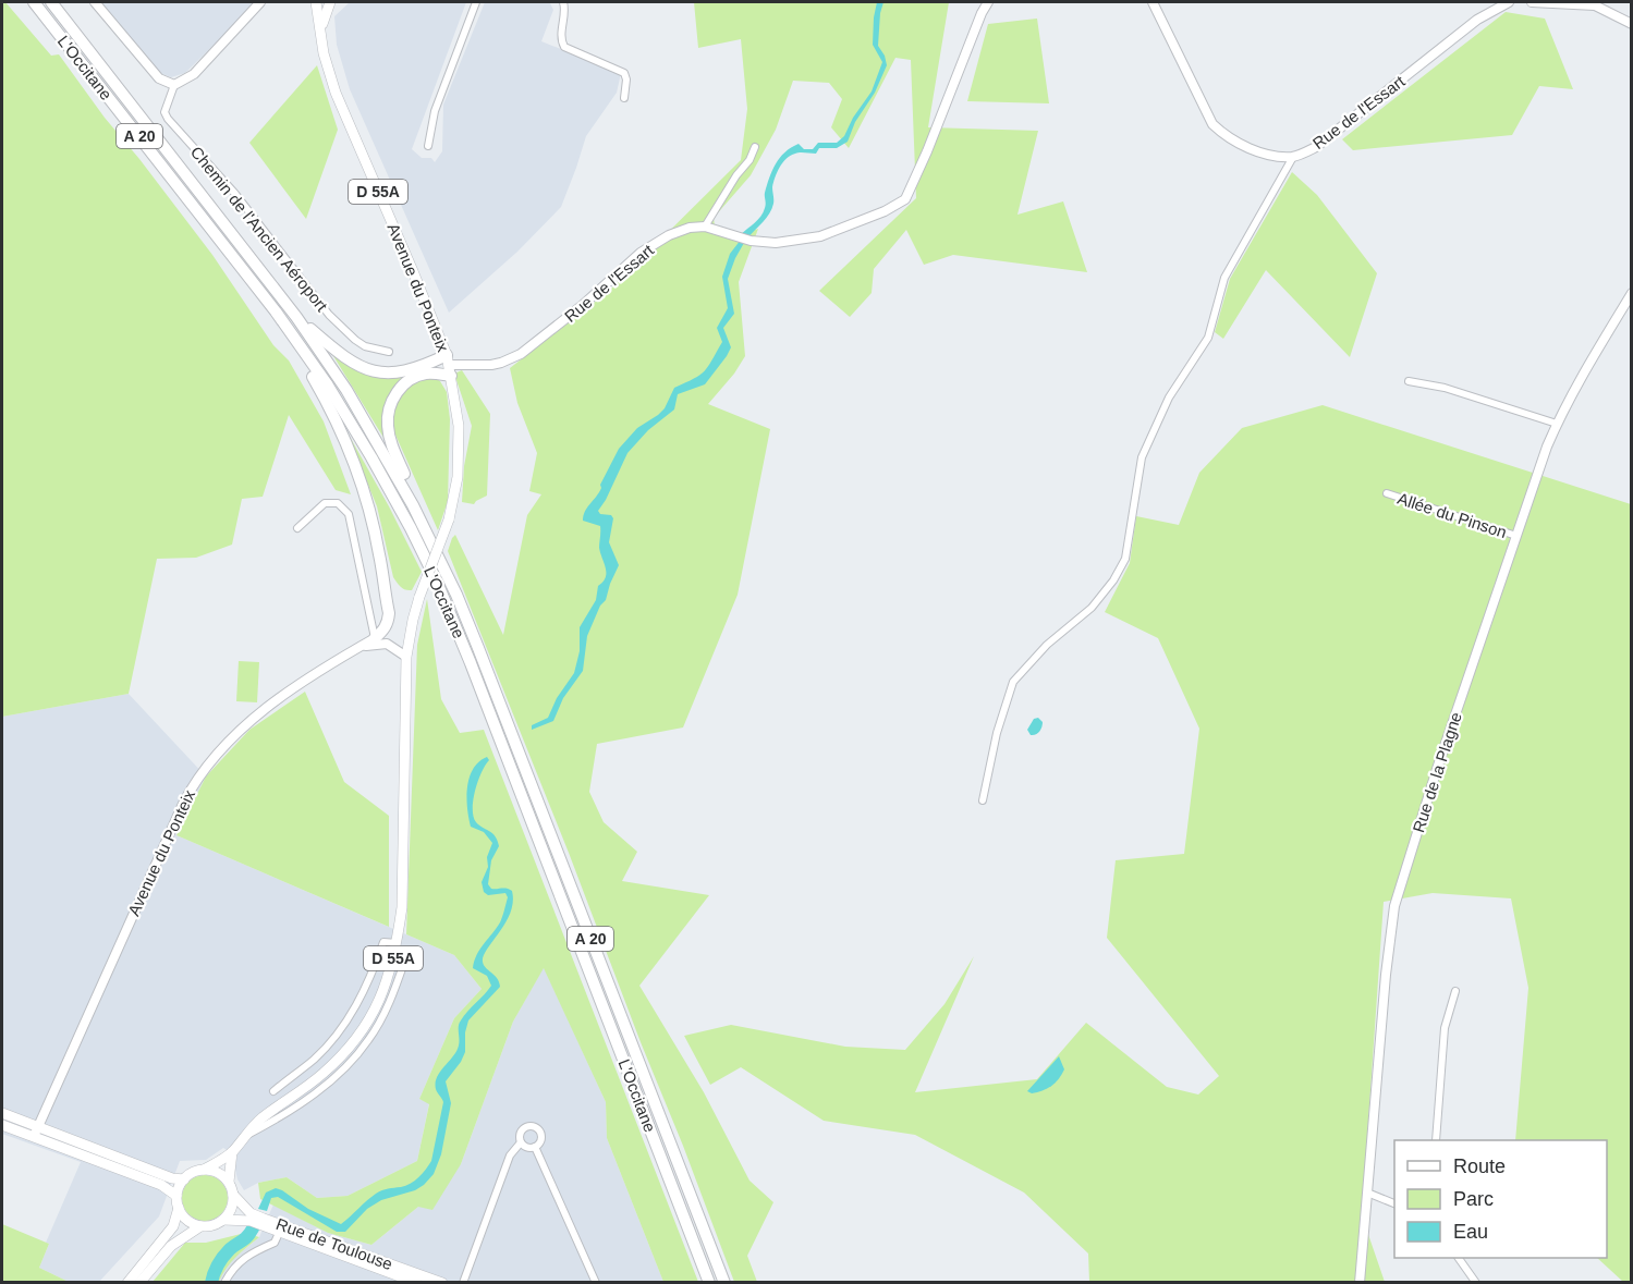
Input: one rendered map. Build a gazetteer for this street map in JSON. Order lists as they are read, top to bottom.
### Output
{
  "streets": {
    "highway": ["L'Occitane", "A 20"],
    "main road": ["D 55A", "Avenue du Ponteix", "Rue de Toulouse"],
    "street": [
      "Rue de l'Essart",
      "Chemin de l'Ancien Aéroport",
      "Allée du Pinson",
      "Rue de la Plagne"
    ]
  },
  "crossings": [
    ["Rue de l'Essart", "Avenue du Ponteix"],
    ["D 55A", "Avenue du Ponteix"],
    ["D 55A", "Rue de Toulouse"],
    ["Allée du Pinson", "Rue de la Plagne"]
  ],
  "legend": ["Route", "Parc", "Eau"]
}
